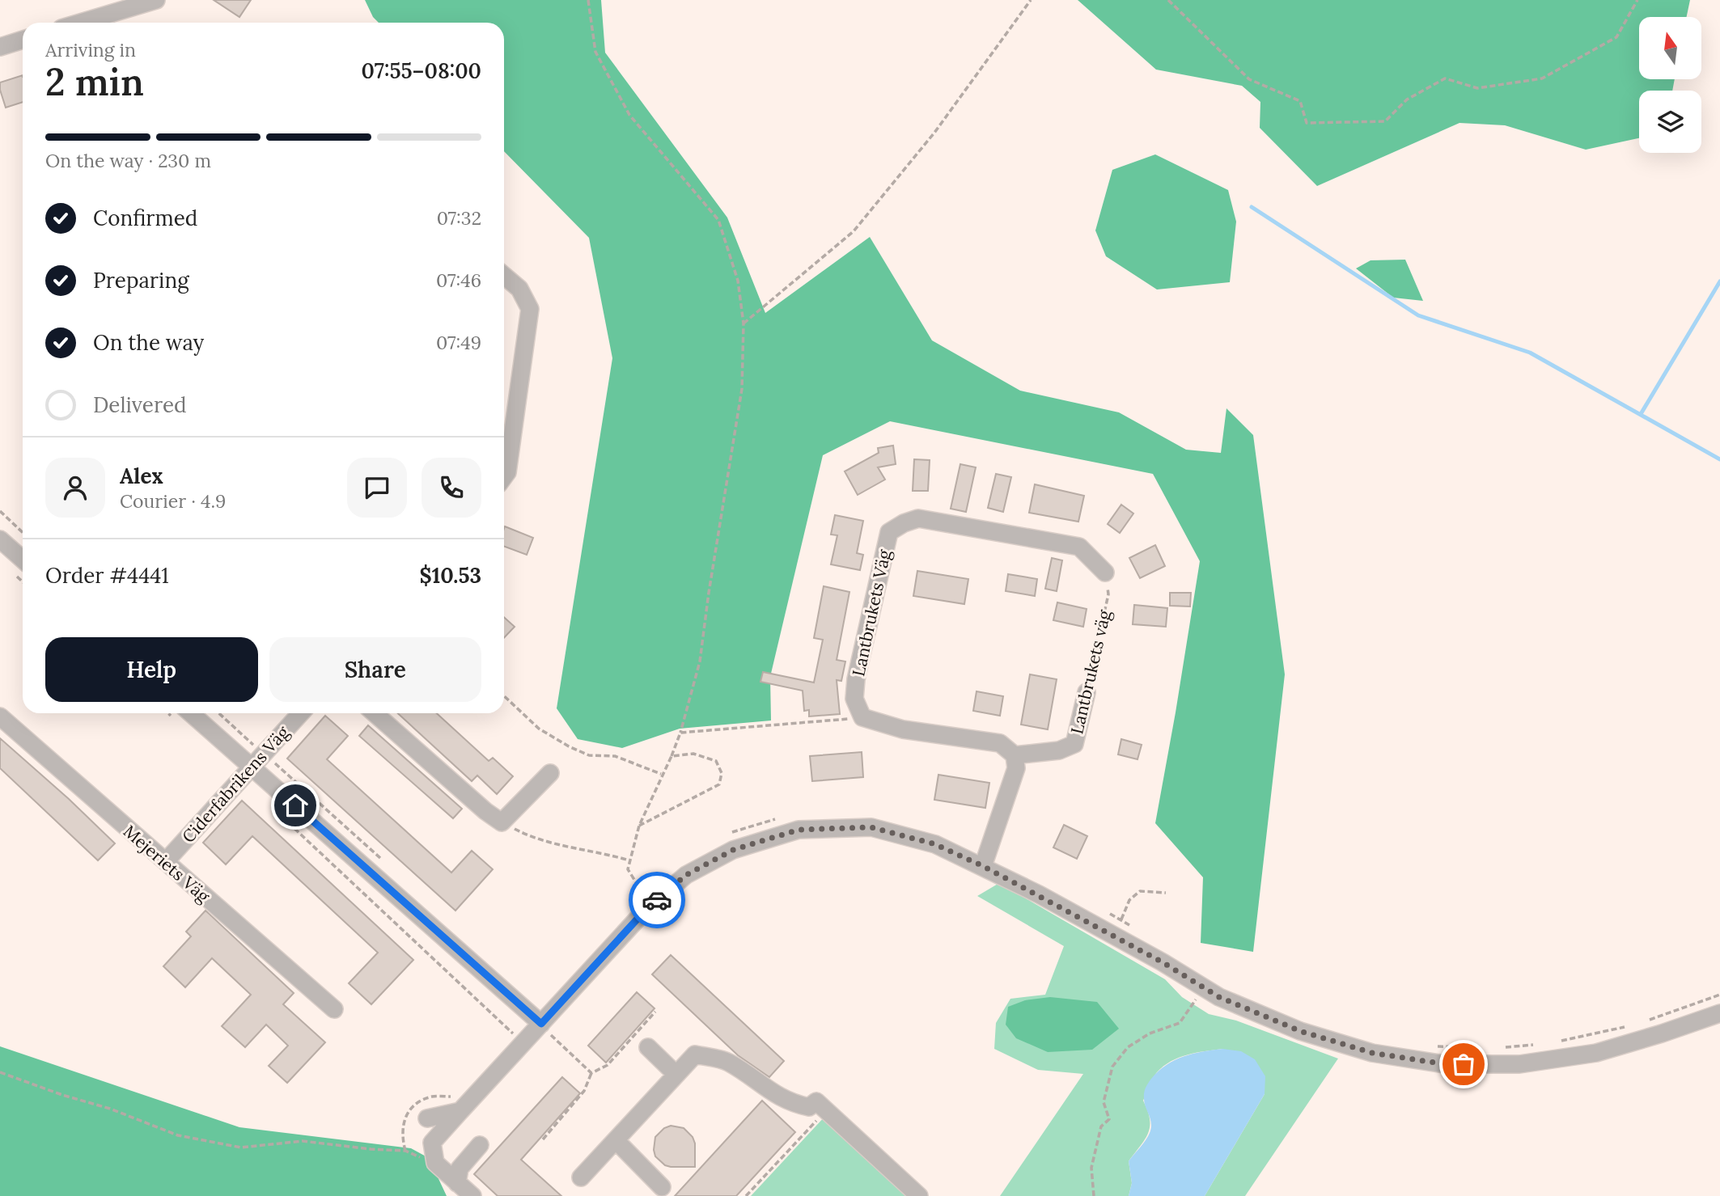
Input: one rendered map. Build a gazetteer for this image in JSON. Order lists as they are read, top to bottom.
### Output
{
  "streets": {
    "street": [
      "Lantbrukets Väg",
      "Lantbrukets väg",
      "Ciderfabrikens Väg",
      "Mejeriets Väg"
    ]
  },
  "crossings": [
    ["Lantbrukets Väg", "Lantbrukets väg"],
    ["Ciderfabrikens Väg", "Mejeriets Väg"]
  ],
  "north": "top",
  "page": {
    "heading": ["2 min", "Arriving in", "07:55–08:00"],
    "panel": [
      "Alex",
      "Courier · 4.9",
      "Order #4441",
      "$10.53"
    ],
    "bar": "On the way · 230 m",
    "list": [
      ["Confirmed", "07:32"],
      ["Preparing", "07:46"],
      ["On the way", "07:49"],
      "Delivered"
    ],
    "buttons": ["Help", "Share"]
  }
}
